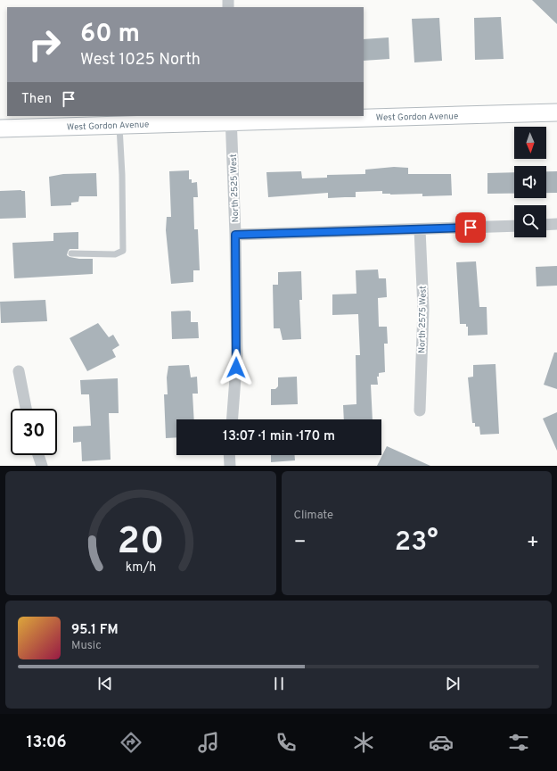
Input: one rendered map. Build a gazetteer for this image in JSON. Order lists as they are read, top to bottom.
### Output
{
  "streets": {
    "main road": ["West Gordon Avenue"],
    "street": ["North 2525 West", "North 2575 West"]
  },
  "crossings": [
    ["West Gordon Avenue", "North 2525 West"]
  ],
  "north": "bottom",
  "page": {
    "turn": ["60 m", "West 1025 North"],
    "then": "Then",
    "limit": "30",
    "trip": "13:07 · 1 min · 170 m",
    "tile": "Climate",
    "heat": ["−", "23°", "+"],
    "song": ["95.1 FM", "Music"],
    "tabs": "13:06",
    "gauge": ["20", "km/h"]
  }
}
